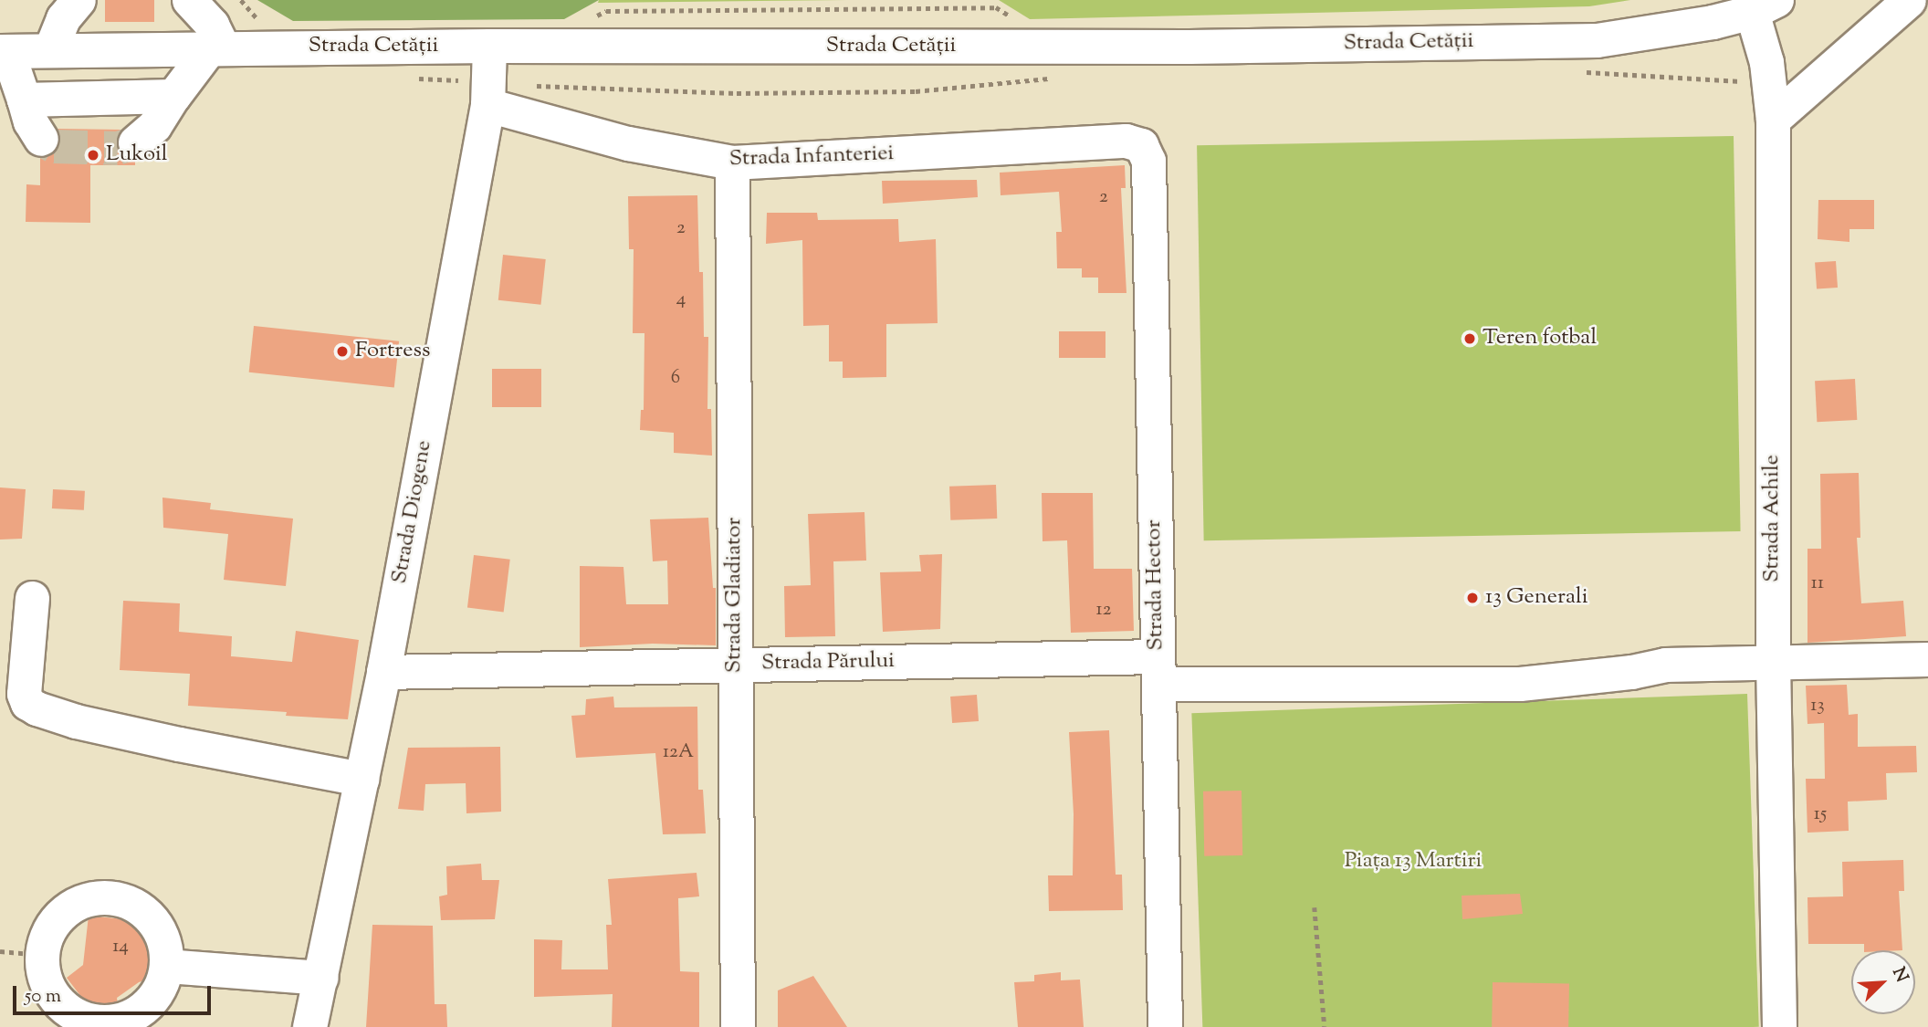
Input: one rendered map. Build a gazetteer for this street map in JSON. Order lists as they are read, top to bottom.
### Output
{
  "streets": {
    "street": [
      "Strada Cetății",
      "Strada Infanteriei",
      "Strada Diogene",
      "Strada Achile",
      "Strada Hector",
      "Strada Gladiator",
      "Strada Părului"
    ]
  },
  "crossings": [
    ["Strada Cetății", "Strada Diogene"],
    ["Strada Cetății", "Strada Achile"],
    ["Strada Infanteriei", "Strada Diogene"],
    ["Strada Infanteriei", "Strada Hector"],
    ["Strada Infanteriei", "Strada Gladiator"],
    ["Strada Diogene", "Strada Părului"],
    ["Strada Hector", "Strada Părului"],
    ["Strada Gladiator", "Strada Părului"]
  ],
  "parks": ["Piața 13 Martiri"],
  "places": [
    "Lukoil",
    "Teren fotbal",
    "Fortress",
    "13 Generali"
  ],
  "house_numbers": [
    "2",
    "2",
    "4",
    "6",
    "11",
    "12",
    "13",
    "12A",
    "15",
    "14"
  ],
  "scale_bar": "50 m",
  "north": "top right"
}
